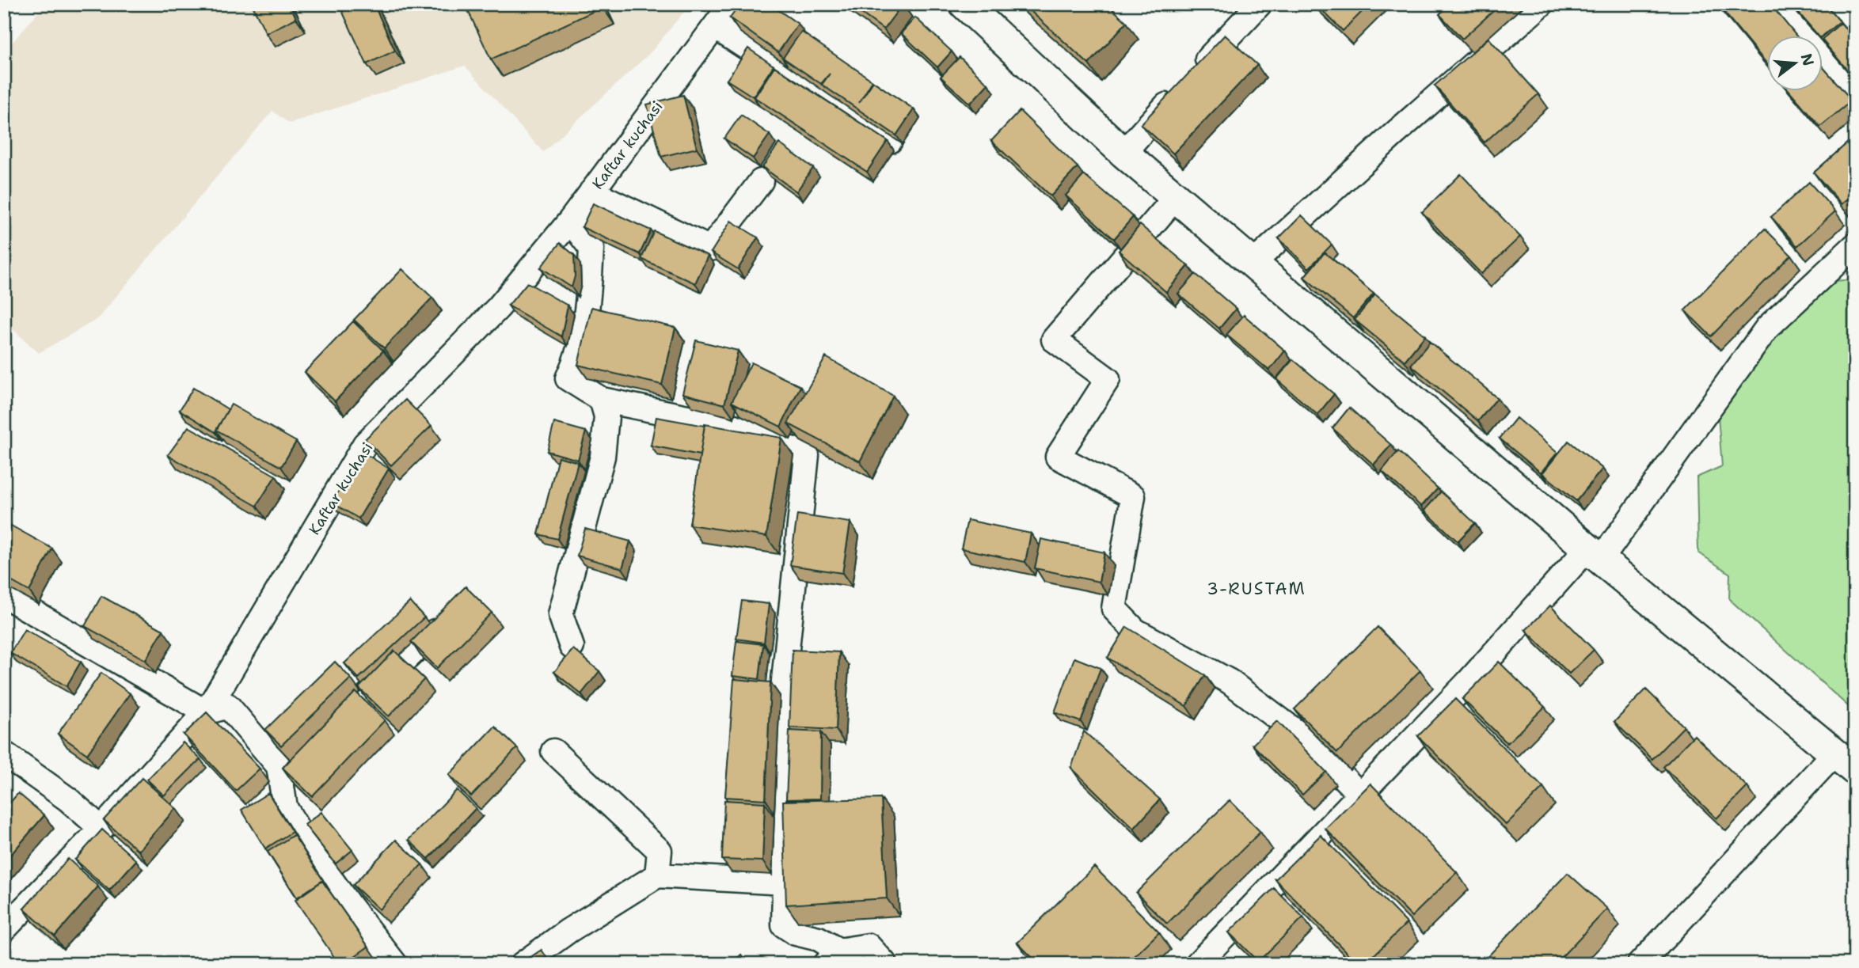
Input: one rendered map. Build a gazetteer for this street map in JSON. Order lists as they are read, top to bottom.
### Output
{
  "streets": {
    "street": ["Kaftar kuchasi"]
  },
  "districts": ["3-RUSTAM"],
  "north": "right"
}
